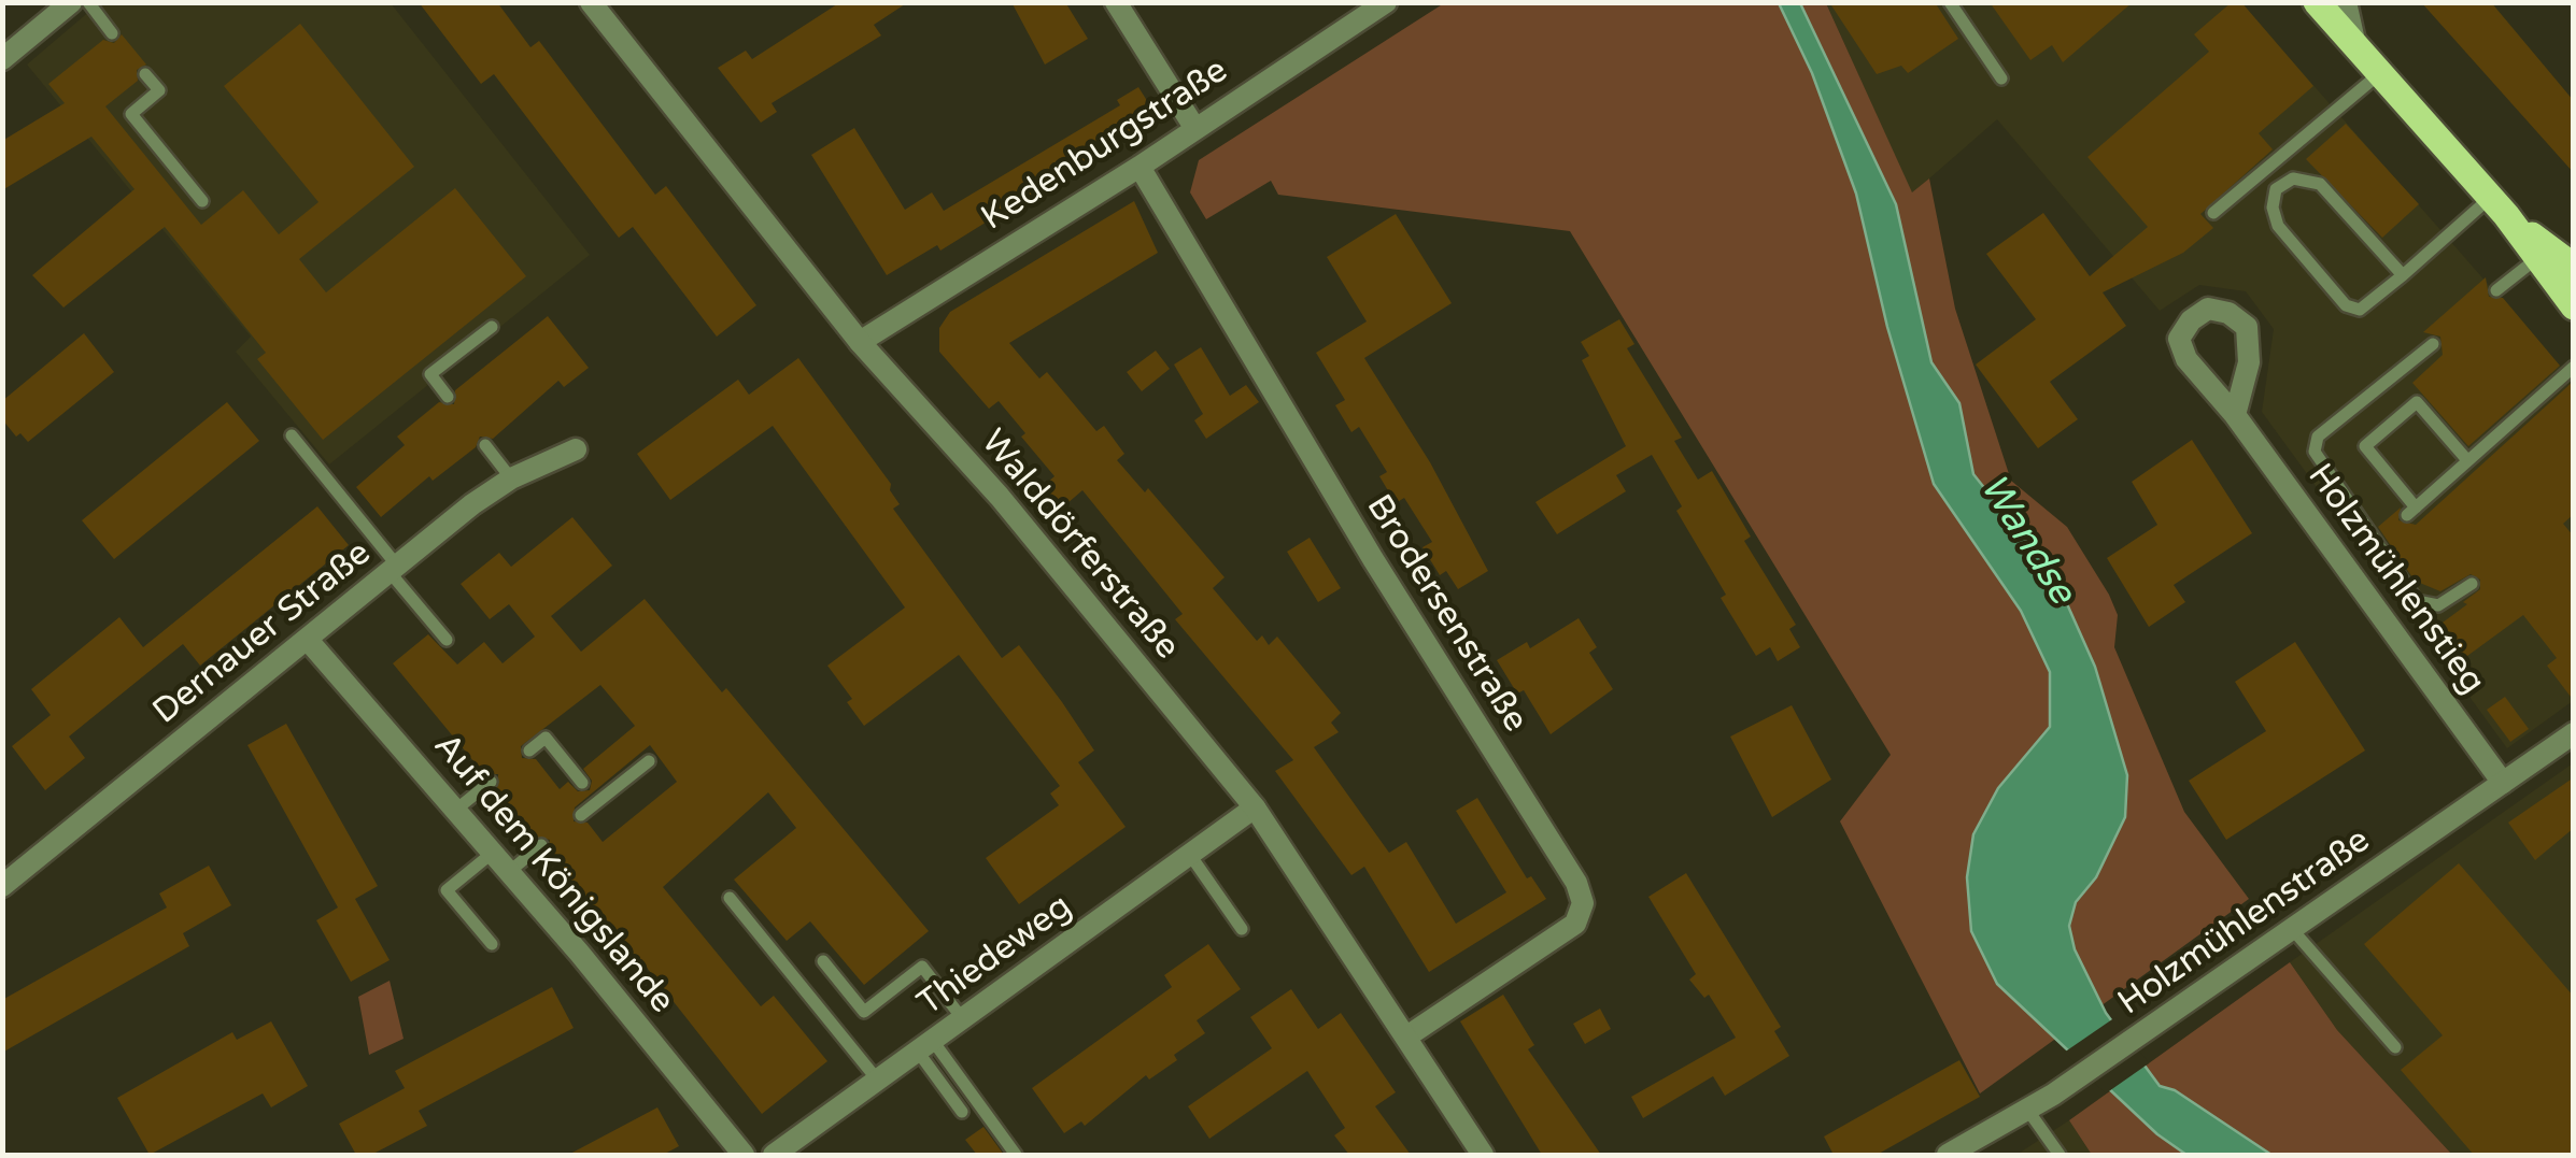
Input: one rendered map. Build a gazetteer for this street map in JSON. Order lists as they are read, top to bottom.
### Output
{
  "streets": {
    "street": [
      "Kedenburgstraße",
      "Walddörferstraße",
      "Holzmühlenstieg",
      "Brodersenstraße",
      "Dernauer Straße",
      "Auf dem Königslande",
      "Holzmühlenstraße",
      "Thiedeweg"
    ]
  },
  "crossings": [
    ["Kedenburgstraße", "Walddörferstraße"],
    ["Kedenburgstraße", "Brodersenstraße"],
    ["Walddörferstraße", "Brodersenstraße"],
    ["Walddörferstraße", "Thiedeweg"],
    ["Holzmühlenstieg", "Holzmühlenstraße"],
    ["Dernauer Straße", "Auf dem Königslande"]
  ],
  "water": ["Wandse"]
}
